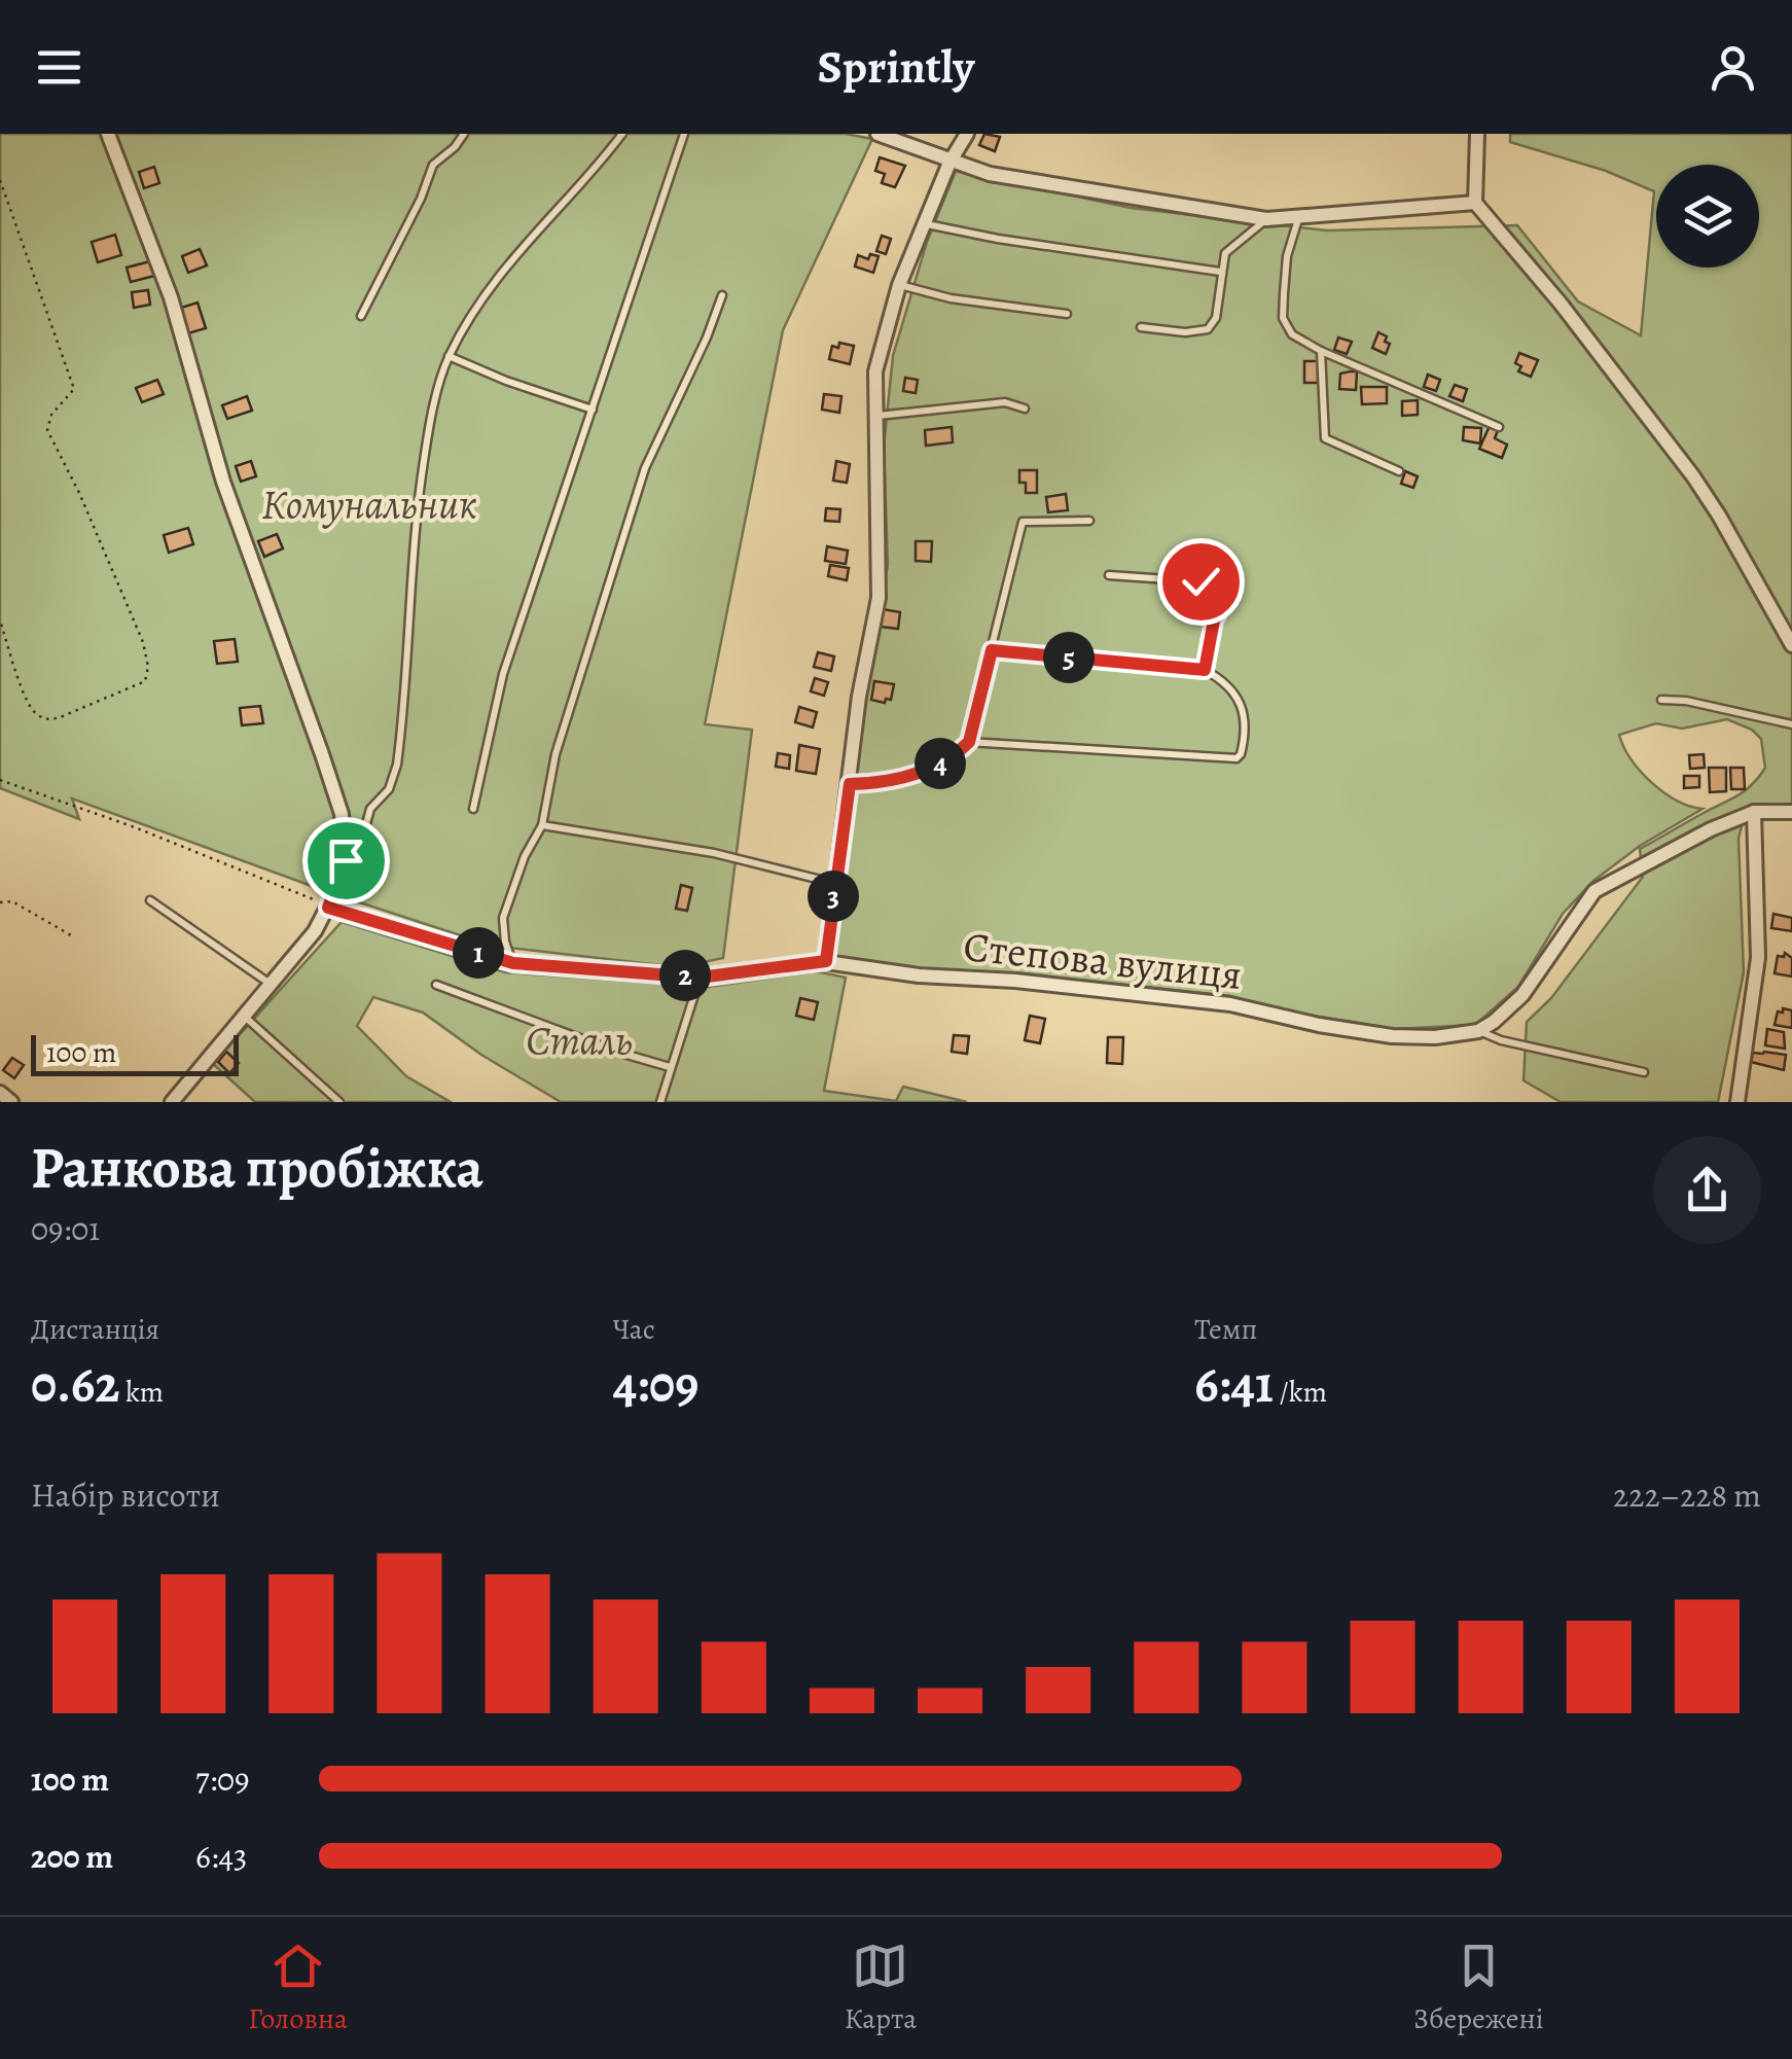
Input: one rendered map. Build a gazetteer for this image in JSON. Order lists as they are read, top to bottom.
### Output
{
  "streets": {
    "street": ["Степова вулиця"]
  },
  "parks": ["Комунальник", "Сталь"],
  "scale_bar": "100 m",
  "page": {
    "header": "Sprintly",
    "pins": [
      "5",
      "4",
      "3",
      "1",
      "2"
    ],
    "scale": "100 m",
    "heading": ["Ранкова пробіжка", "09:01"],
    "stats": [
      ["Дистанція", "0.62 km"],
      ["Час", "4:09"],
      ["Темп", "6:41 /km"]
    ],
    "chart": ["Набір висоти", "222–228 m"],
    "list": [
      {
        "name": "100 m",
        "note": "7:09"
      },
      {
        "name": "200 m",
        "note": "6:43"
      }
    ],
    "tabs": ["Головна", "Карта", "Збережені"]
  }
}
